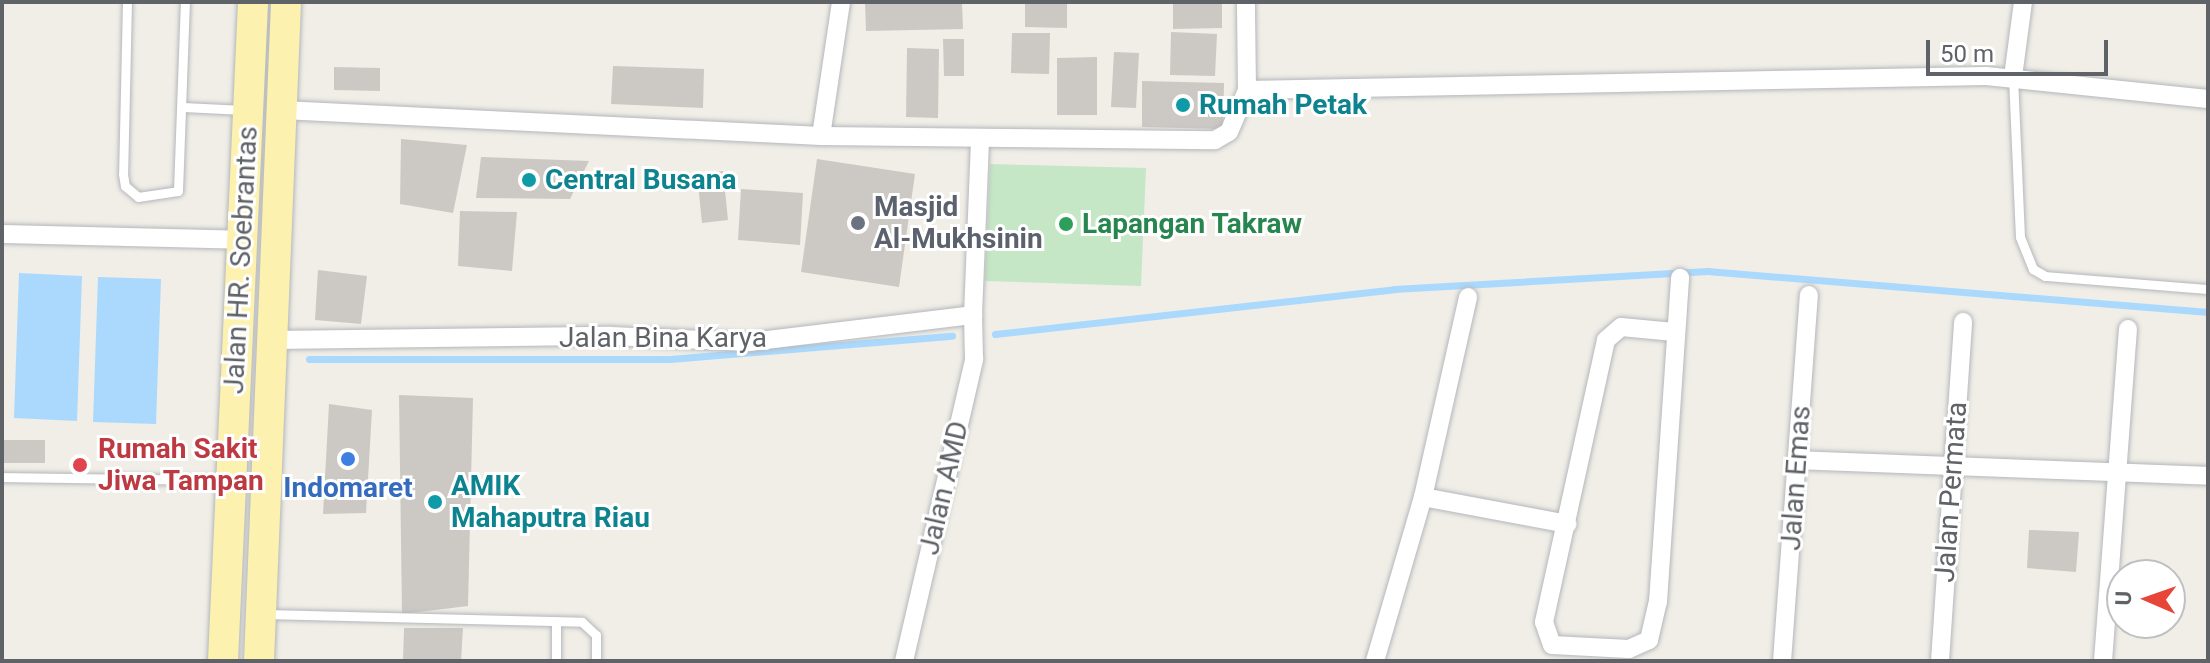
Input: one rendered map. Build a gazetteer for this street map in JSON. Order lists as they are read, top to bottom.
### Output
{
  "streets": {
    "main road": ["Jalan HR. Soebrantas"],
    "street": [
      "Jalan Bina Karya",
      "Jalan Emas",
      "Jalan AMD",
      "Jalan Permata"
    ]
  },
  "crossings": [
    ["Jalan HR. Soebrantas", "Jalan Bina Karya"],
    ["Jalan Bina Karya", "Jalan AMD"]
  ],
  "places": [
    "Rumah Petak",
    "Central Busana",
    "Masjid Al-Mukhsinin",
    "Lapangan Takraw",
    "Indomaret",
    "Rumah Sakit Jiwa Tampan",
    "AMIK Mahaputra Riau"
  ],
  "scale_bar": "50 m",
  "north": "left"
}
